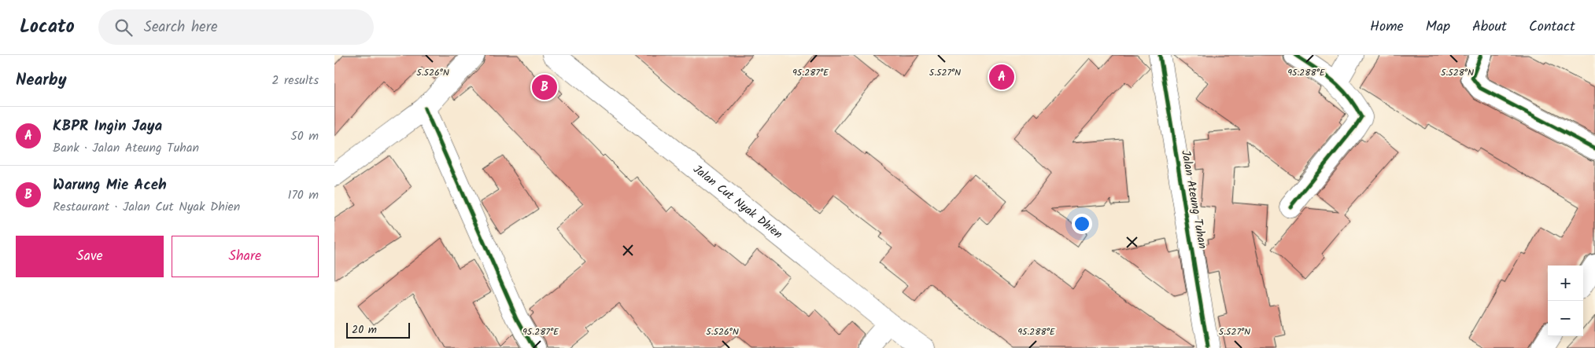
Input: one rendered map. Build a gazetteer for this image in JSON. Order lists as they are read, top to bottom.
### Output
{
  "streets": {
    "main road": ["Jalan Ateung Tuhan", "Jalan Cut Nyak Dhien"]
  },
  "scale_bar": "20 m",
  "page": {
    "header": "Locato",
    "search": "Search here",
    "nav": [
      "Home",
      "Map",
      "About",
      "Contact"
    ],
    "heading": ["Nearby", "2 results"],
    "pins": ["A", "B"],
    "list": [
      {
        "mark": "A",
        "name": "KBPR Ingin Jaya",
        "note": "Bank · Jalan Ateung Tuhan",
        "value": "50 m"
      },
      {
        "mark": "B",
        "name": "Warung Mie Aceh",
        "note": "Restaurant · Jalan Cut Nyak Dhien",
        "value": "170 m"
      }
    ],
    "buttons": ["Save", "Share"],
    "map_buttons": ["+", "−"],
    "scale": "20 m"
  },
  "coordinates": [
    "5.528°N",
    "5.526°N",
    "5.527°N",
    "95.287°E",
    "95.288°E"
  ]
}
